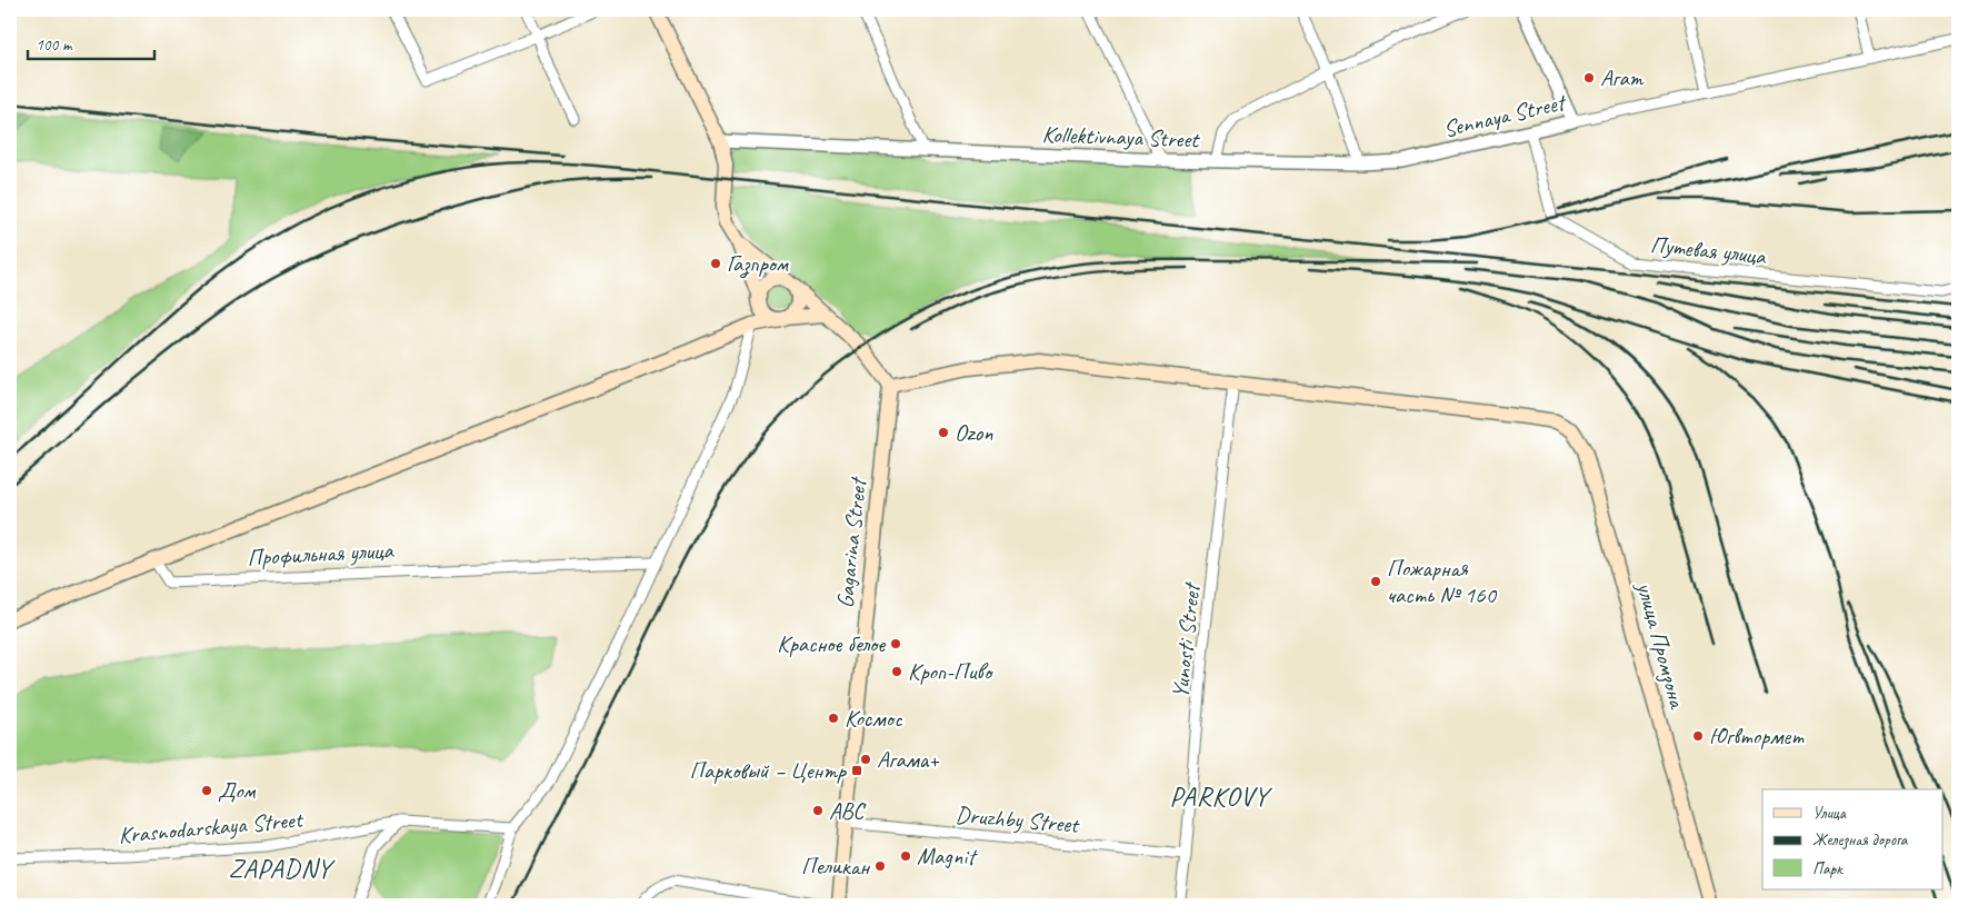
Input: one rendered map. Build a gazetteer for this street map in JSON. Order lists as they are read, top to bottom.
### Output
{
  "streets": {
    "main road": ["Gagarina Street", "улица Промзона"],
    "street": [
      "Sennaya Street",
      "Kollektivnaya Street",
      "Путевая улица",
      "Профильная улица",
      "Yunosti Street",
      "Druzhby Street",
      "Krasnodarskaya Street"
    ]
  },
  "crossings": [
    ["Sennaya Street", "Kollektivnaya Street"],
    ["Sennaya Street", "Путевая улица"],
    ["Gagarina Street", "Druzhby Street"],
    ["Yunosti Street", "улица Промзона"],
    ["Yunosti Street", "Druzhby Street"]
  ],
  "districts": ["PARKOVY", "ZAPADNY"],
  "places": {
    "other": [
      "Агат",
      "Газпром",
      "Ozon",
      "Пожарная часть № 160",
      "Красное белое",
      "Кроп-Пиво",
      "Космос",
      "Югвтормет",
      "Агама+",
      "Дом",
      "ABC",
      "Magnit",
      "Пеликан"
    ],
    "transit": ["Парковый – Центр"]
  },
  "legend": ["Улица", "Железная дорога", "Парк"],
  "scale_bar": "100 m"
}
